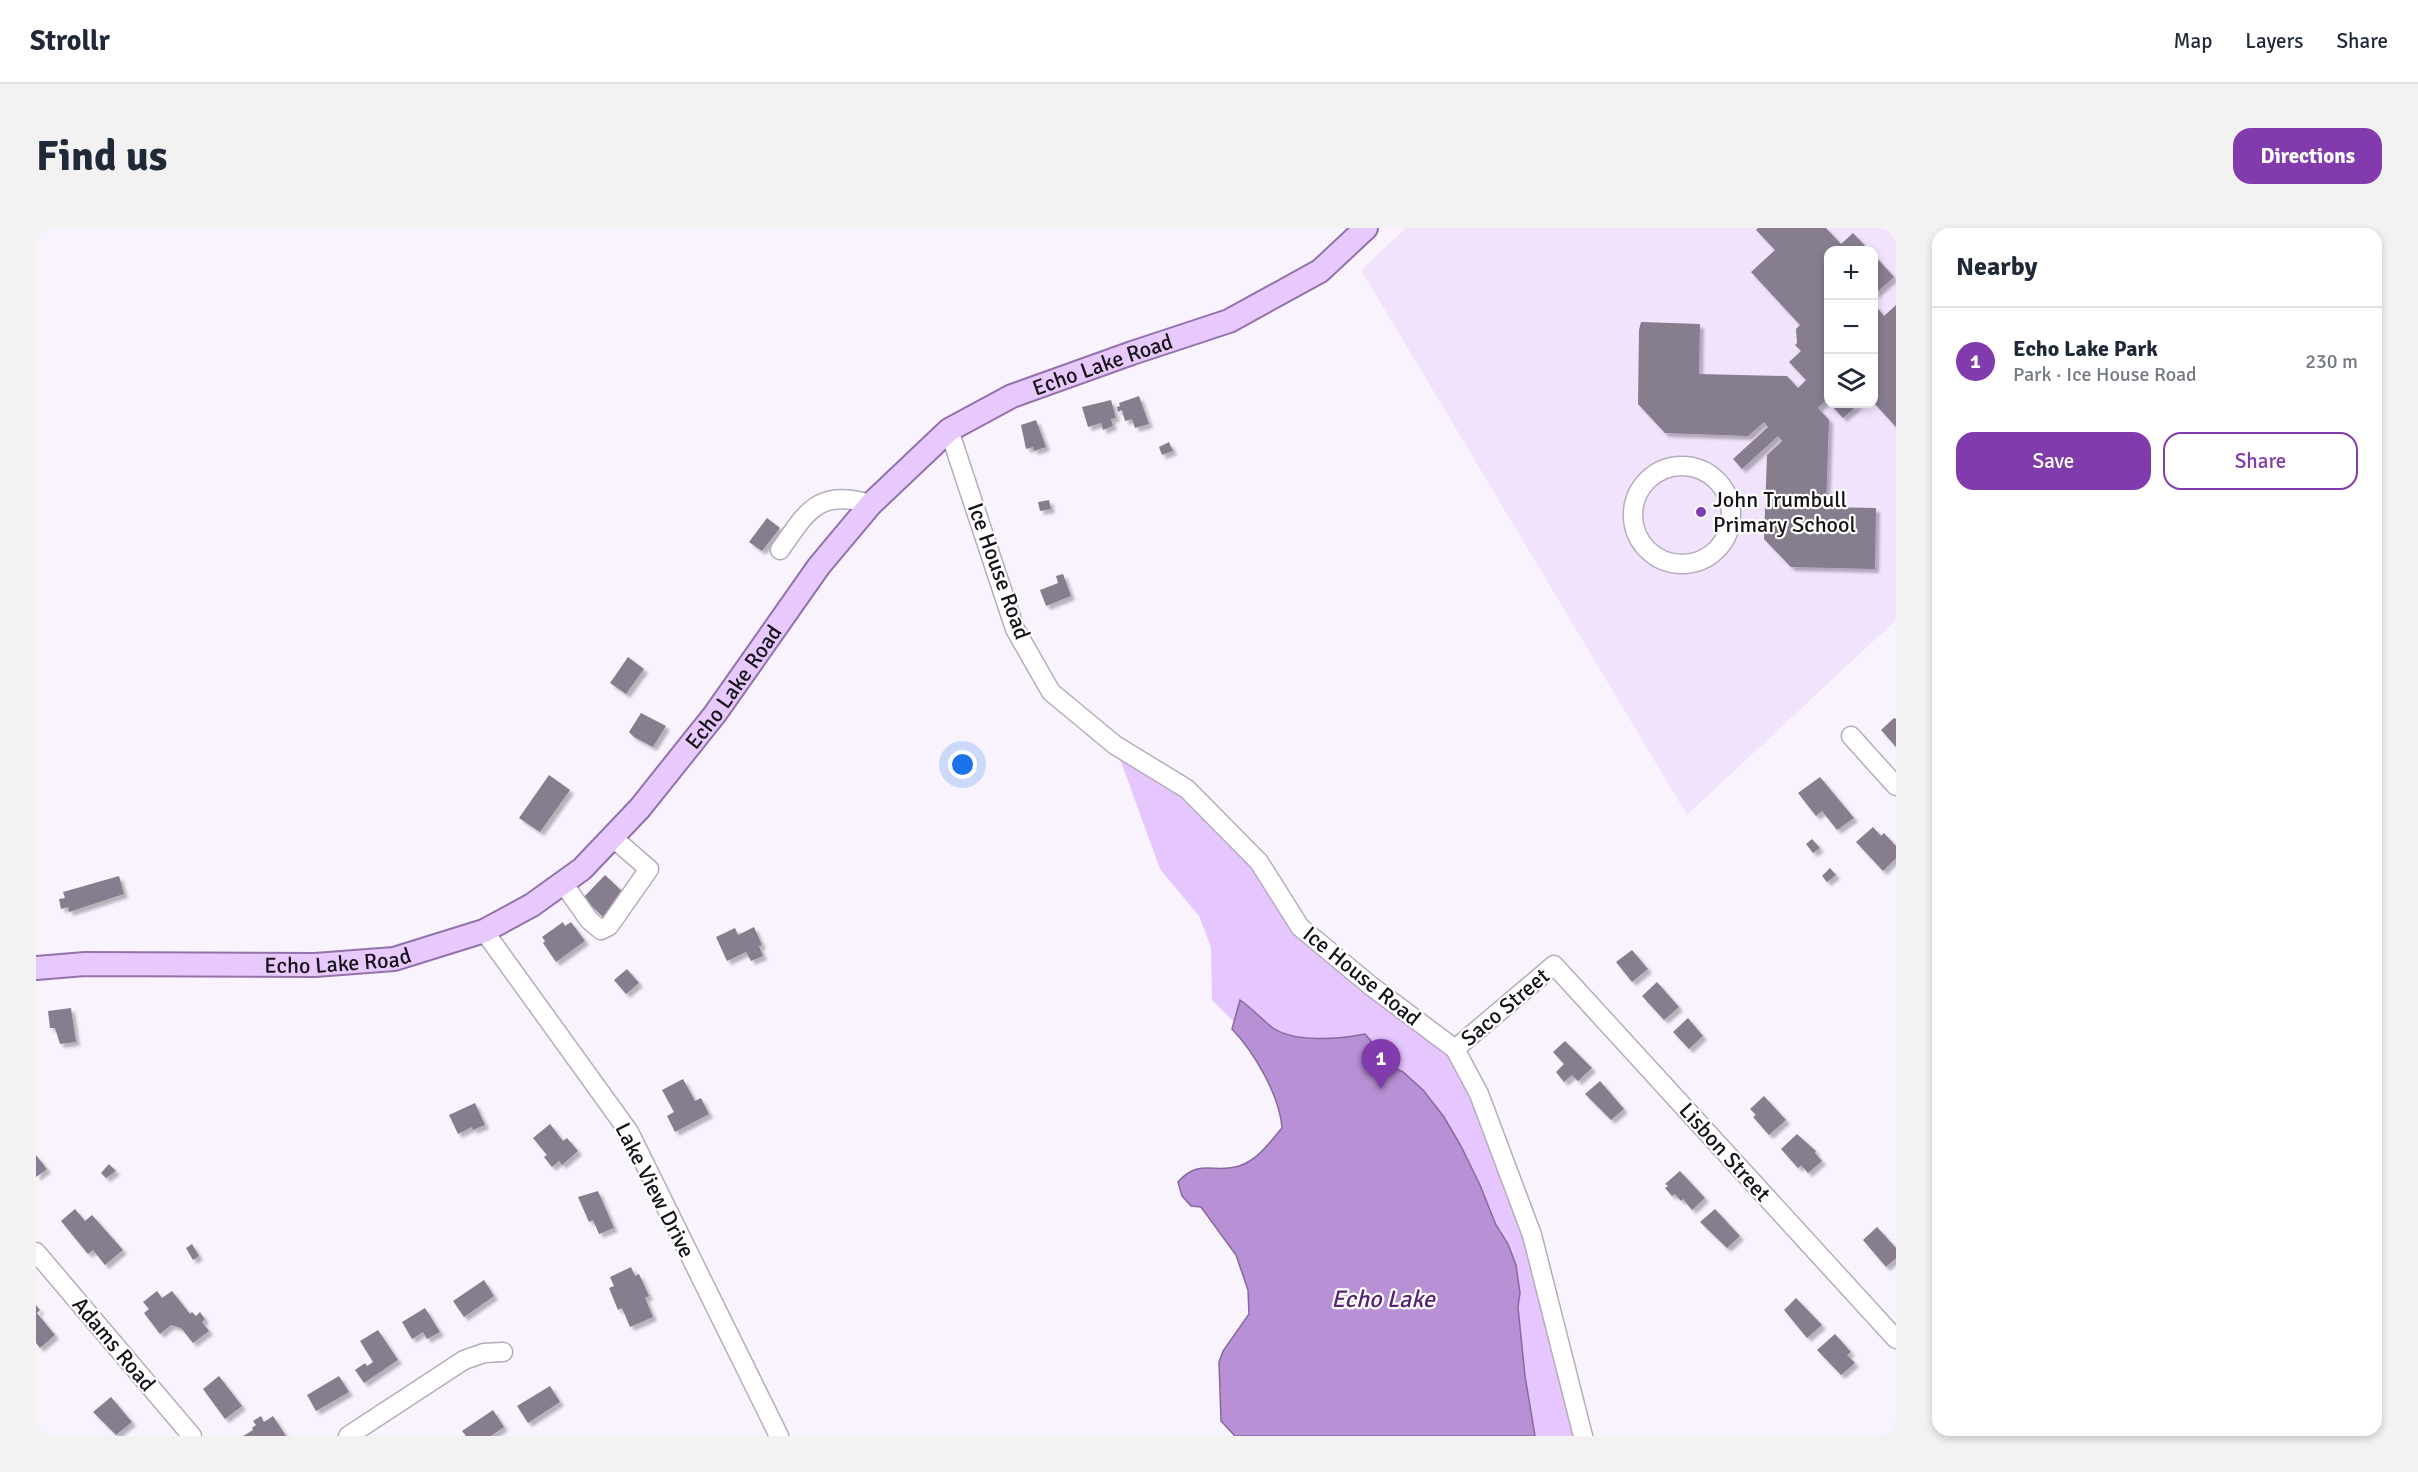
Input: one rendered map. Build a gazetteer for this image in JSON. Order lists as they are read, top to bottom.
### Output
{
  "streets": {
    "main road": ["Echo Lake Road"],
    "street": [
      "Ice House Road",
      "Saco Street",
      "Lisbon Street",
      "Lake View Drive",
      "Adams Road"
    ]
  },
  "crossings": [
    ["Echo Lake Road", "Ice House Road"],
    ["Echo Lake Road", "Lake View Drive"],
    ["Ice House Road", "Saco Street"],
    ["Saco Street", "Lisbon Street"]
  ],
  "water": ["Echo Lake"],
  "places": ["John Trumbull Primary School"],
  "page": {
    "header": "Strollr",
    "nav": ["Map", "Layers", "Share"],
    "buttons": [
      "Directions",
      ["Save", "Share"]
    ],
    "title": "Find us",
    "heading": "Nearby",
    "map_buttons": ["+", "−"],
    "list": [
      {
        "mark": "1",
        "name": "Echo Lake Park",
        "note": "Park · Ice House Road",
        "value": "230 m"
      }
    ],
    "pins": "1"
  }
}
